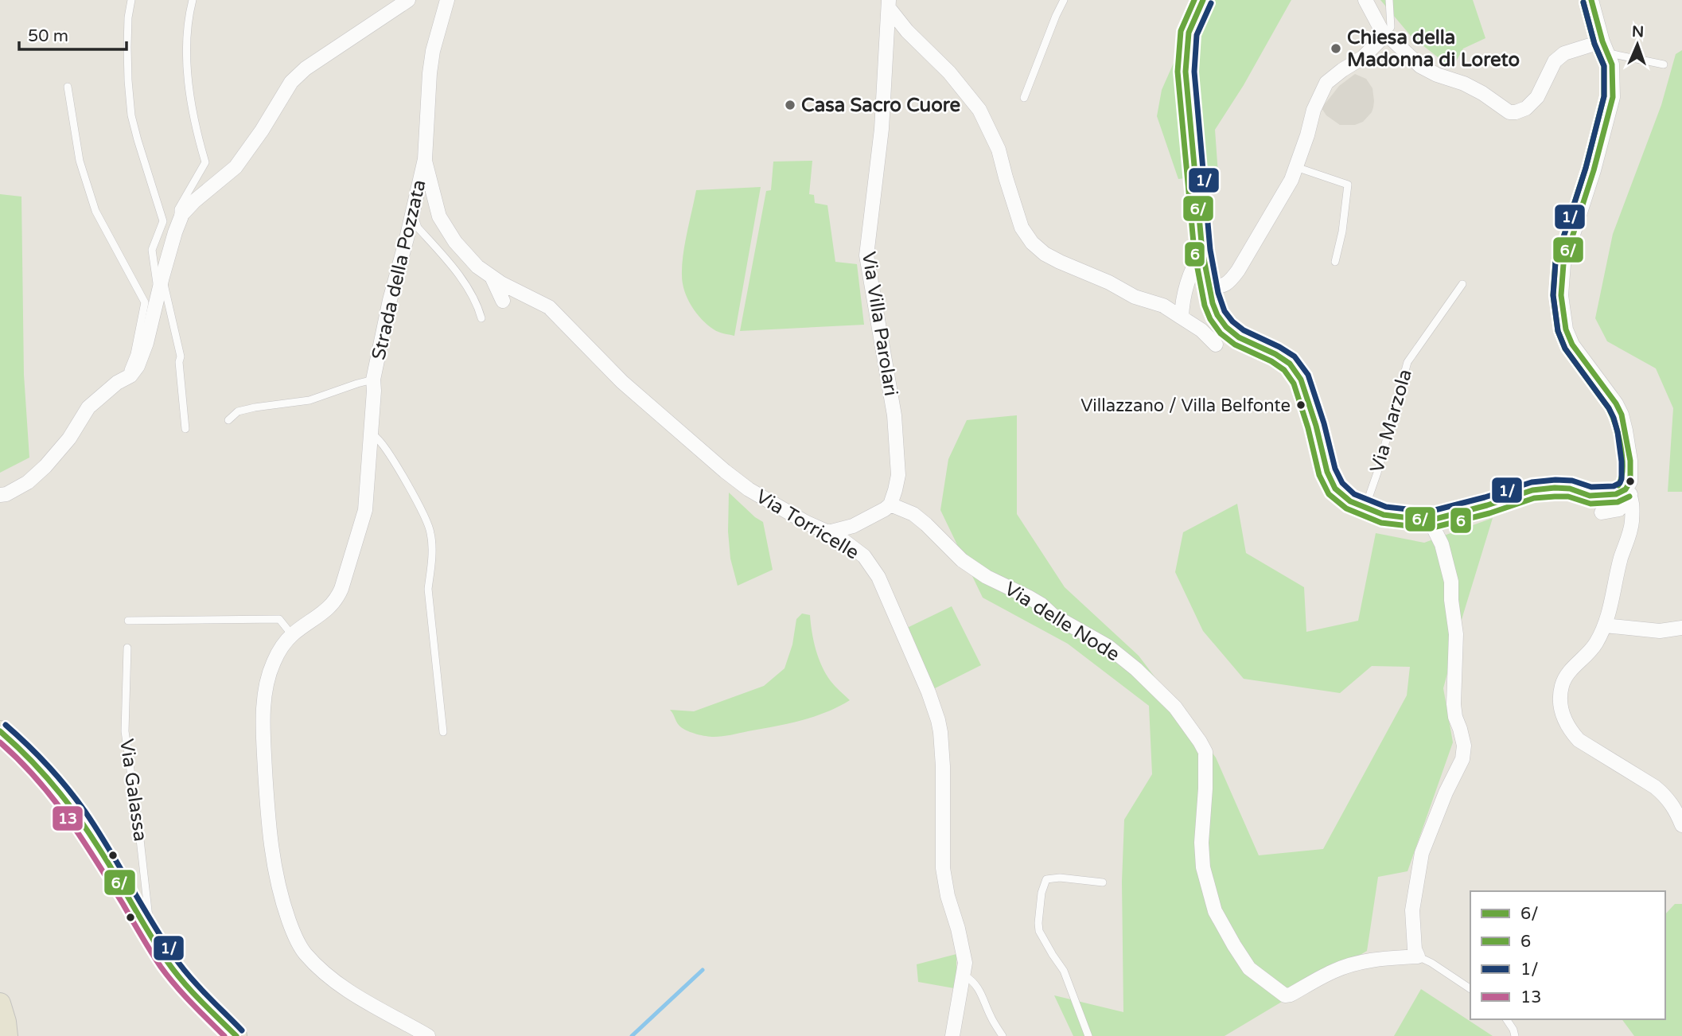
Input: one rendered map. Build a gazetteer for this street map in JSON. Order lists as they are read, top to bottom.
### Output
{
  "streets": {
    "main road": ["Via Galassa"],
    "street": [
      "Strada della Pozzata",
      "Via Villa Parolari",
      "Via Torricelle",
      "Via delle Node"
    ],
    "lane": ["Via Marzola"]
  },
  "crossings": [
    ["Strada della Pozzata", "Via Torricelle"],
    ["Via Villa Parolari", "Via delle Node"]
  ],
  "places": ["Chiesa della Madonna di Loreto", "Casa Sacro Cuore", "Villazzano / Villa Belfonte"],
  "lines": [
    "transit line 6/",
    "transit line 6",
    "transit line 1/",
    "transit line 13"
  ],
  "legend": [
    "6/",
    "6",
    "1/",
    "13"
  ],
  "scale_bar": "50 m",
  "north": "top"
}
